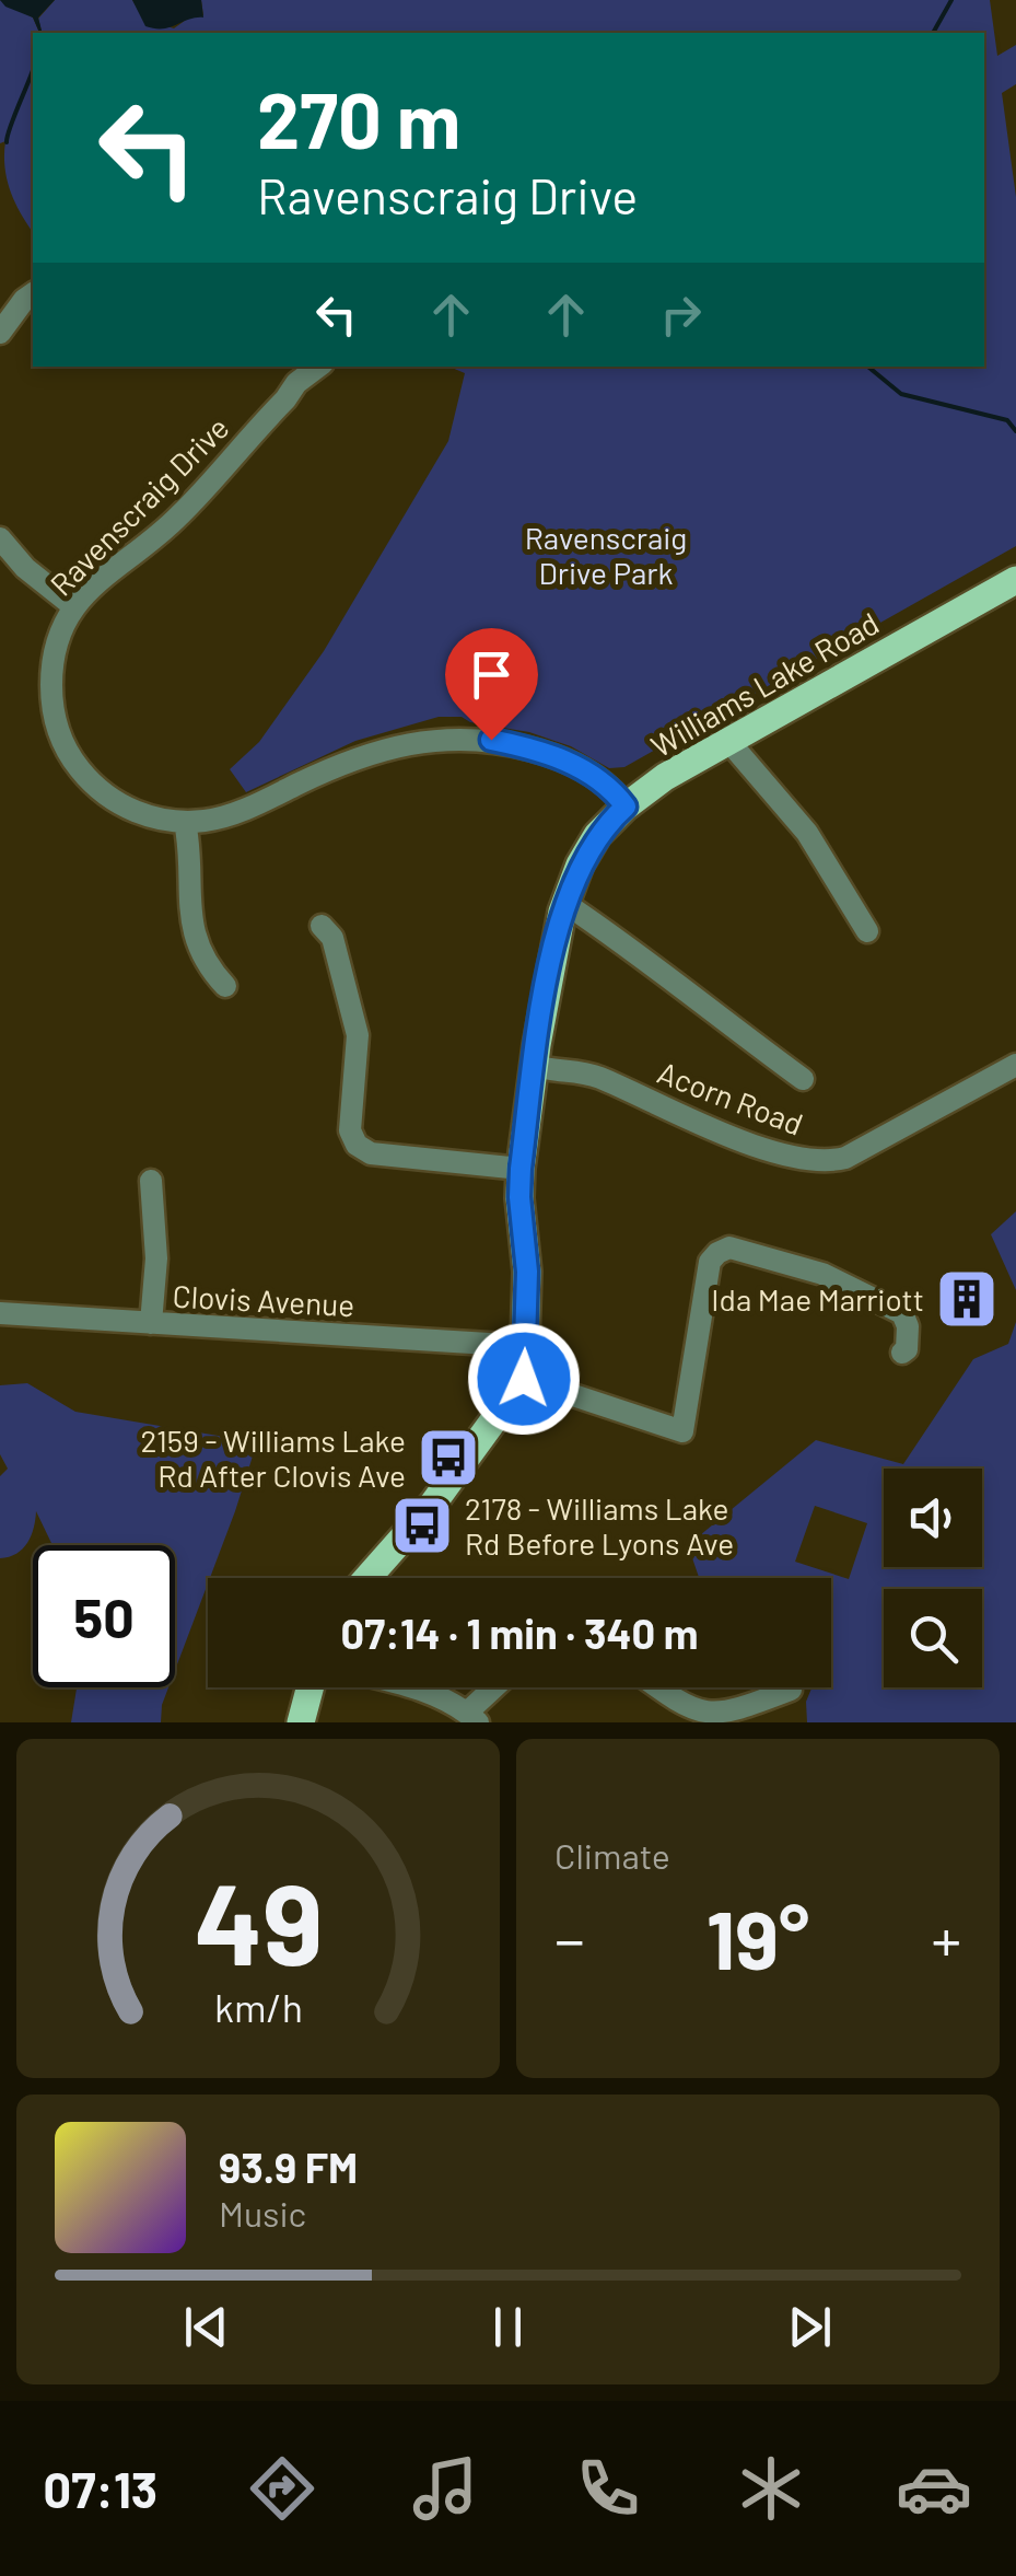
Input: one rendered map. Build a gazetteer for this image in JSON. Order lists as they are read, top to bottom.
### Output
{
  "streets": {
    "main road": ["Williams Lake Road"],
    "street": ["Ravenscraig Drive", "Acorn Road", "Clovis Avenue"]
  },
  "crossings": [
    ["Ravenscraig Drive", "Williams Lake Road"],
    ["Williams Lake Road", "Acorn Road"],
    ["Williams Lake Road", "Clovis Avenue"]
  ],
  "parks": ["Ravenscraig Drive Park"],
  "places": {
    "building": ["Ida Mae Marriott"],
    "bus stop": ["2159 - Williams Lake Rd After Clovis Ave", "2178 - Williams Lake Rd Before Lyons Ave"]
  },
  "page": {
    "turn": ["270 m", "Ravenscraig Drive"],
    "limit": "50",
    "trip": "07:14 · 1 min · 340 m",
    "tile": "Climate",
    "heat": ["−", "19°", "+"],
    "song": ["93.9 FM", "Music"],
    "tabs": "07:13",
    "gauge": ["49", "km/h"]
  }
}
